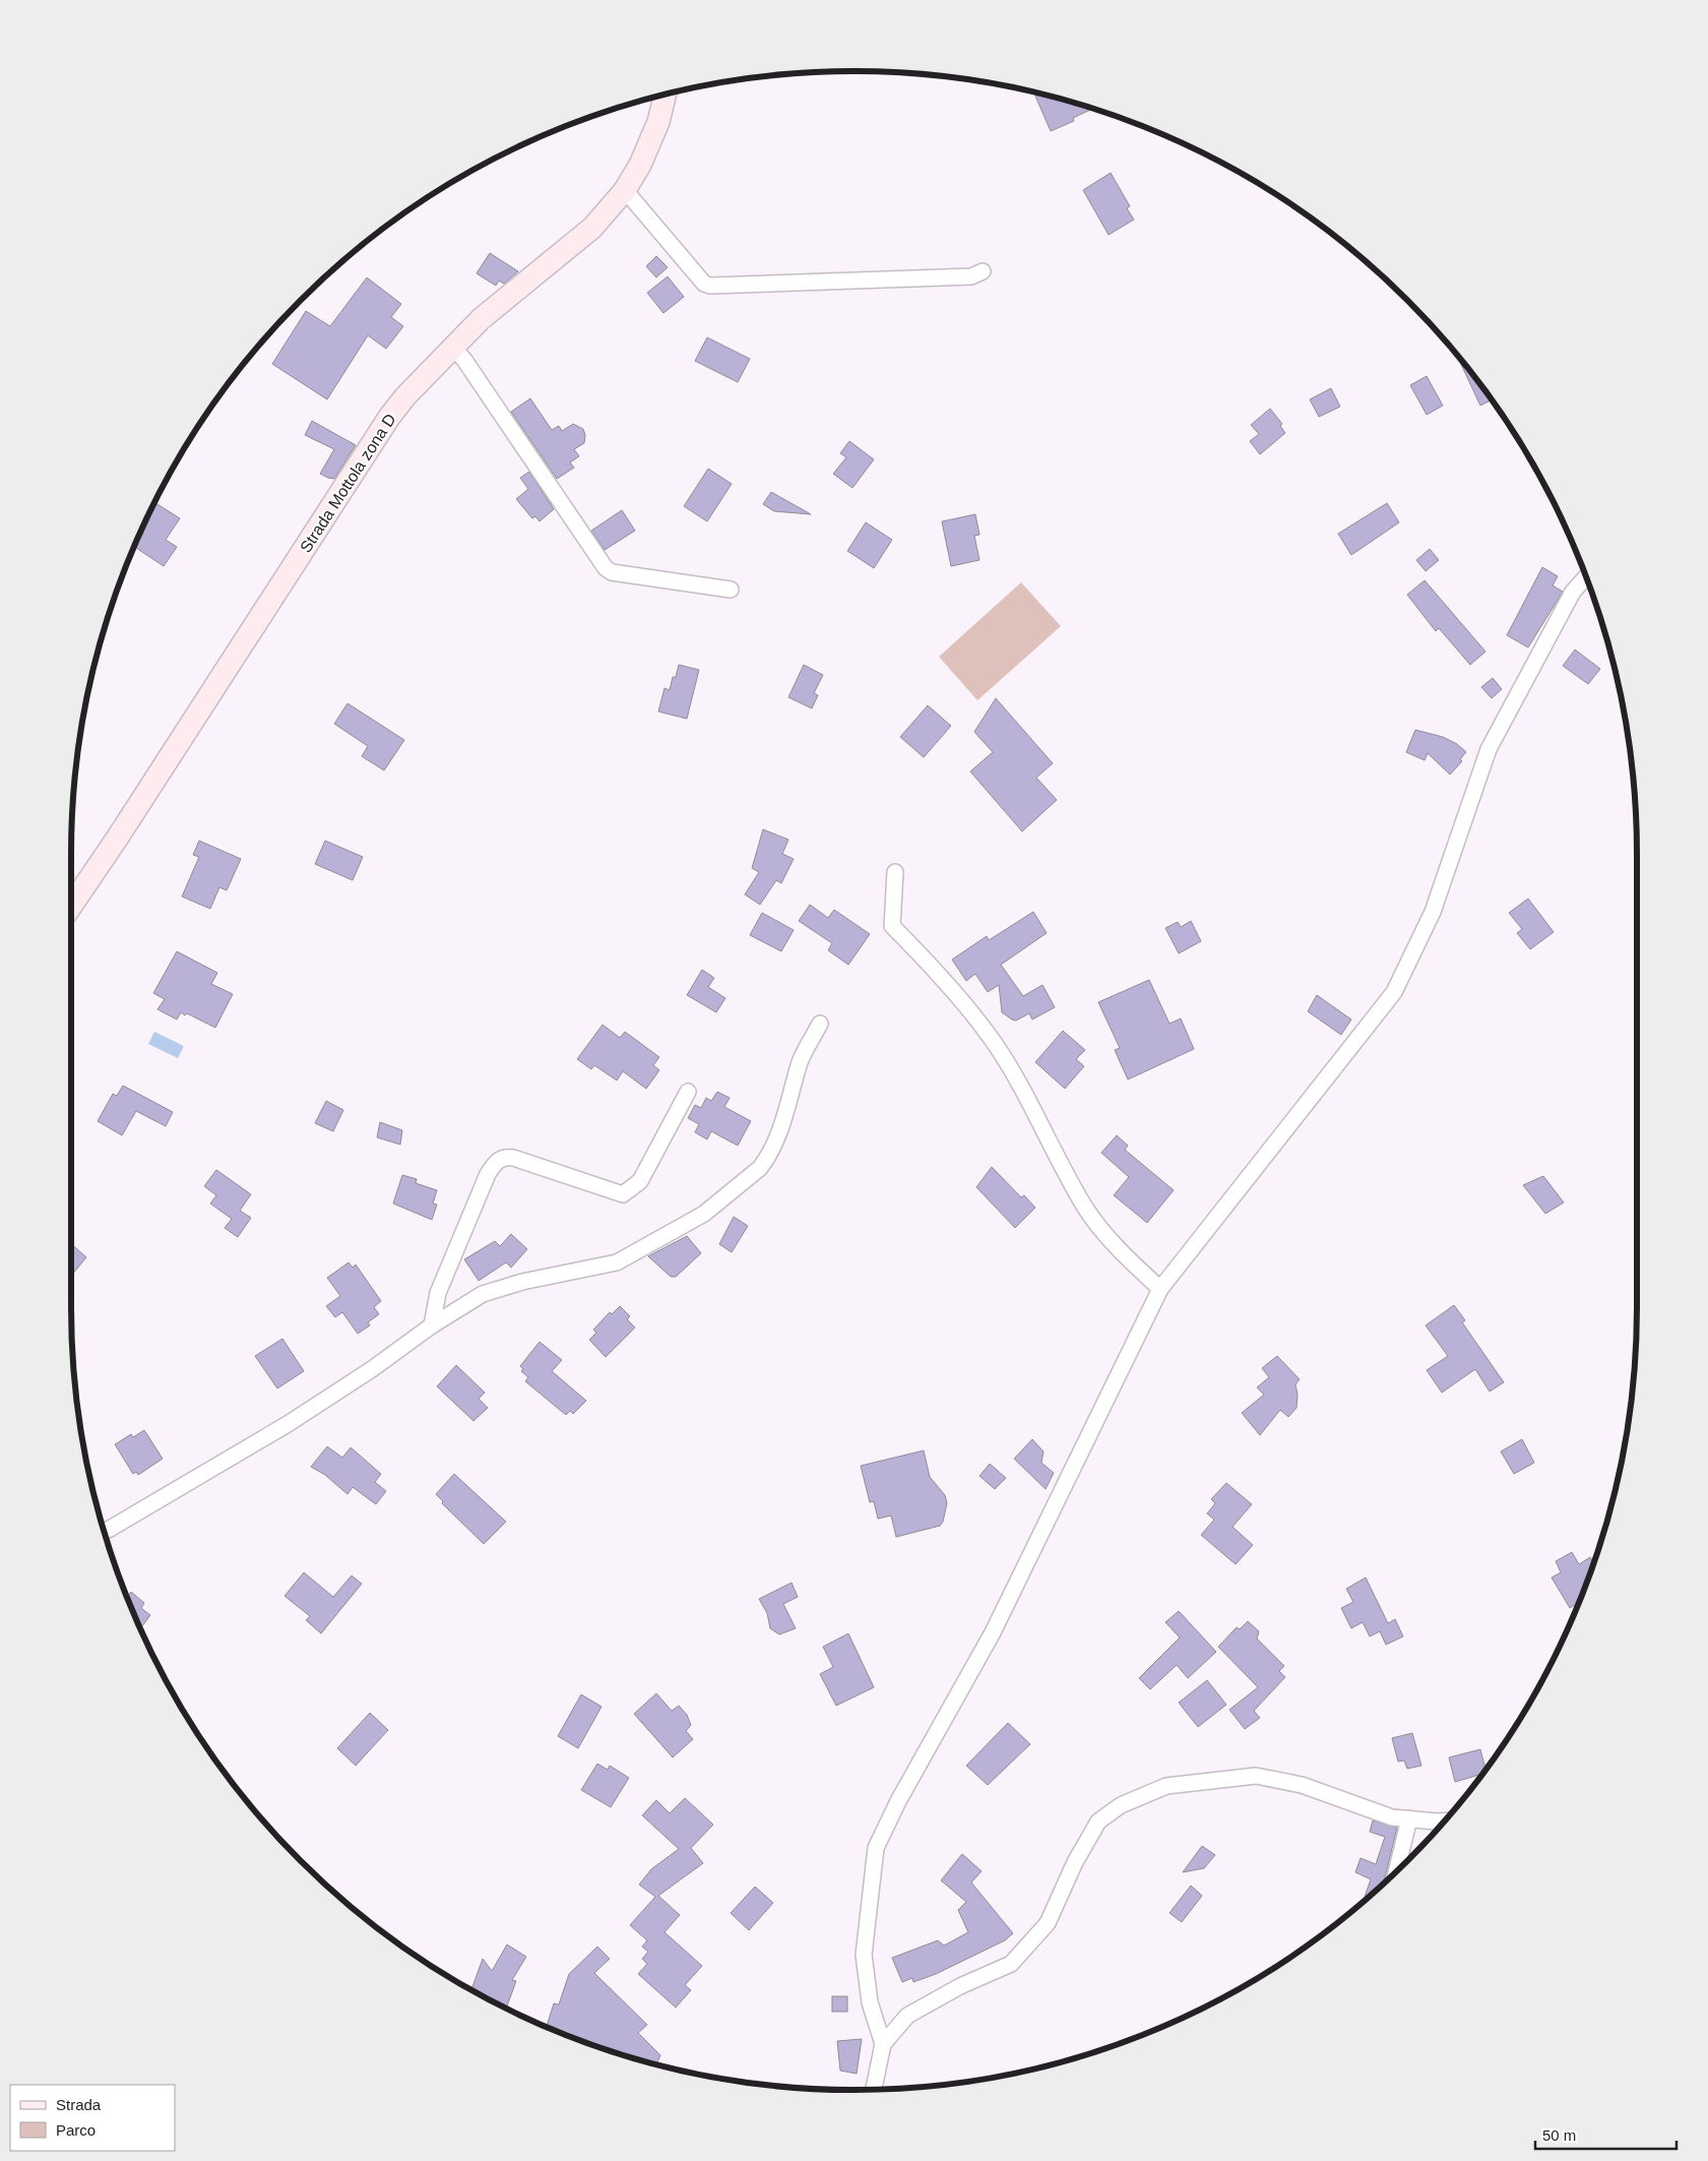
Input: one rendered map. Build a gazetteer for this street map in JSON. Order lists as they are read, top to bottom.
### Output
{
  "streets": {
    "main road": ["Strada Mottola zona D"]
  },
  "legend": ["Strada", "Parco"],
  "scale_bar": "50 m"
}
